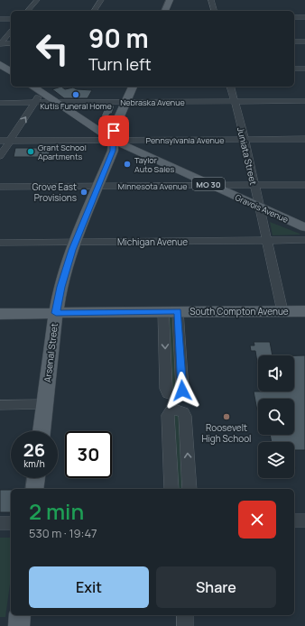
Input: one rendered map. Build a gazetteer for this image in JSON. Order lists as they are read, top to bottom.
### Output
{
  "streets": {
    "main road": [
      "MO 30",
      "Gravois Avenue",
      "South Compton Avenue",
      "Arsenal Street"
    ],
    "street": [
      "Nebraska Avenue",
      "Pennsylvania Avenue",
      "Juniata Street",
      "Minnesota Avenue",
      "Michigan Avenue"
    ]
  },
  "crossings": [
    ["Nebraska Avenue", "Juniata Street"],
    ["Nebraska Avenue", "Gravois Avenue"],
    ["Nebraska Avenue", "Arsenal Street"],
    ["Pennsylvania Avenue", "Juniata Street"],
    ["Pennsylvania Avenue", "Gravois Avenue"],
    ["Pennsylvania Avenue", "Arsenal Street"],
    ["Juniata Street", "Minnesota Avenue"],
    ["Juniata Street", "Gravois Avenue"],
    ["Juniata Street", "Michigan Avenue"],
    ["Juniata Street", "South Compton Avenue"],
    ["Minnesota Avenue", "Gravois Avenue"],
    ["Minnesota Avenue", "Arsenal Street"],
    ["Gravois Avenue", "Arsenal Street"],
    ["Michigan Avenue", "Arsenal Street"],
    ["South Compton Avenue", "Arsenal Street"]
  ],
  "places": [
    "Kutis Funeral Home",
    "Grant School Apartments",
    "Taylor Auto Sales",
    "Grove East Provisions",
    "Roosevelt High School"
  ],
  "page": {
    "turn": ["90 m", "Turn left"],
    "speed": "26 km/h",
    "limit": "30",
    "heading": ["2 min", "530 m · 19:47"],
    "buttons": ["Exit", "Share"]
  }
}
